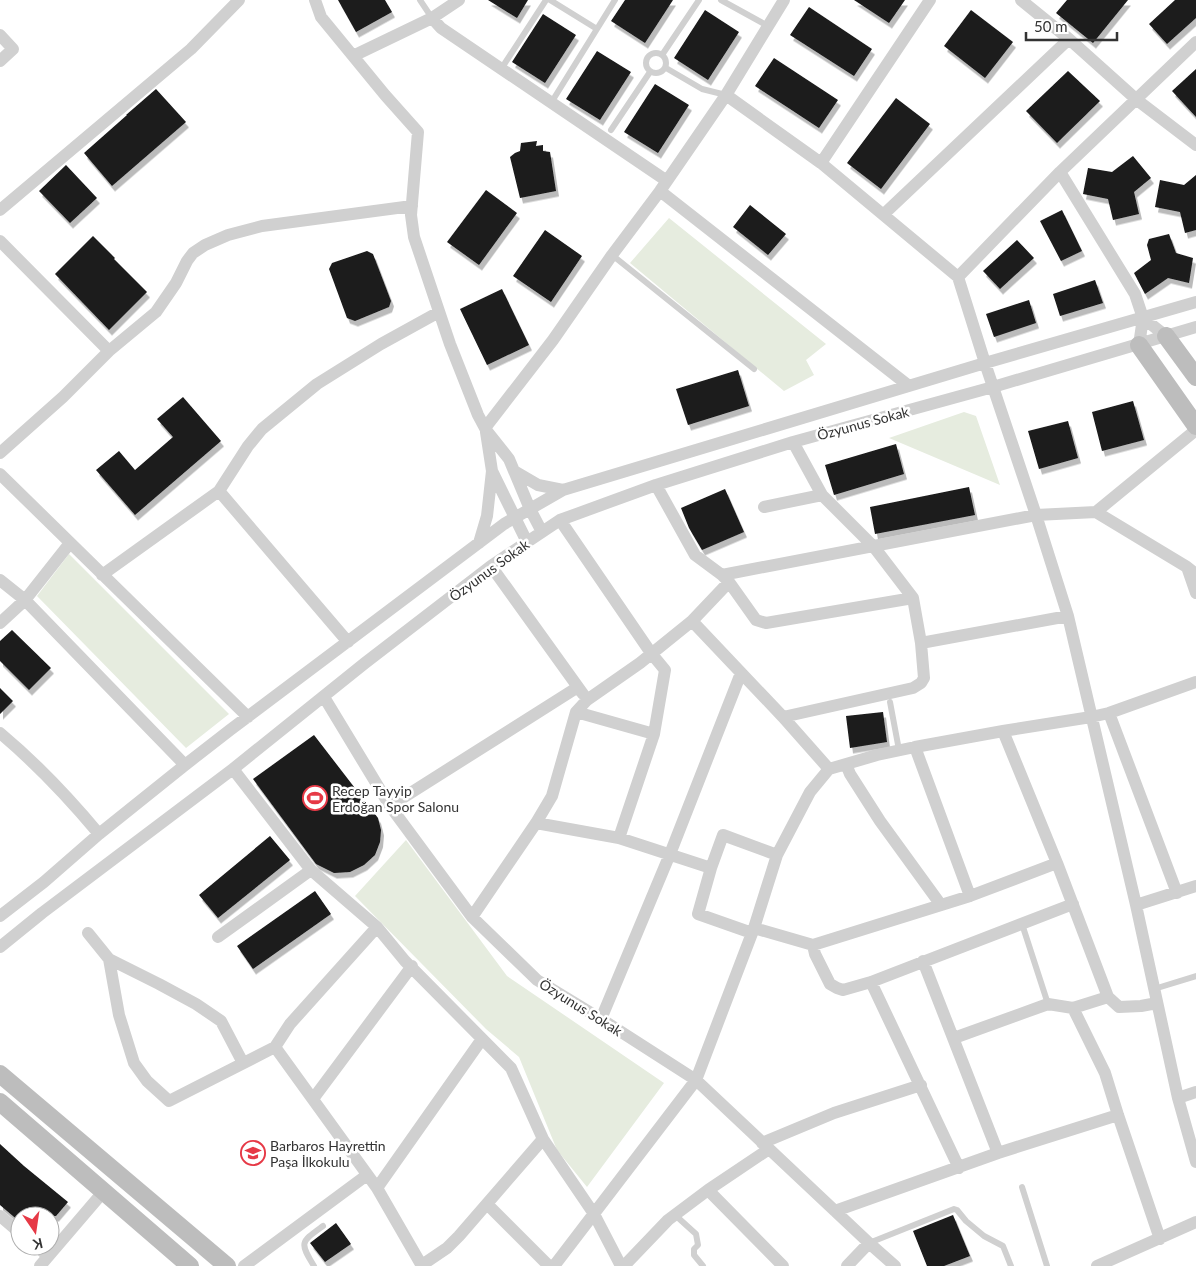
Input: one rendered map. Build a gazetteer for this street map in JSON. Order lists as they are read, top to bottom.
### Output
{
  "streets": {
    "street": ["Özyunus Sokak"]
  },
  "places": {
    "sports": ["Recep Tayyip Erdoğan Spor Salonu"],
    "school or university": ["Barbaros Hayrettin Paşa İlkokulu"]
  },
  "scale_bar": "50 m",
  "north": "bottom"
}
